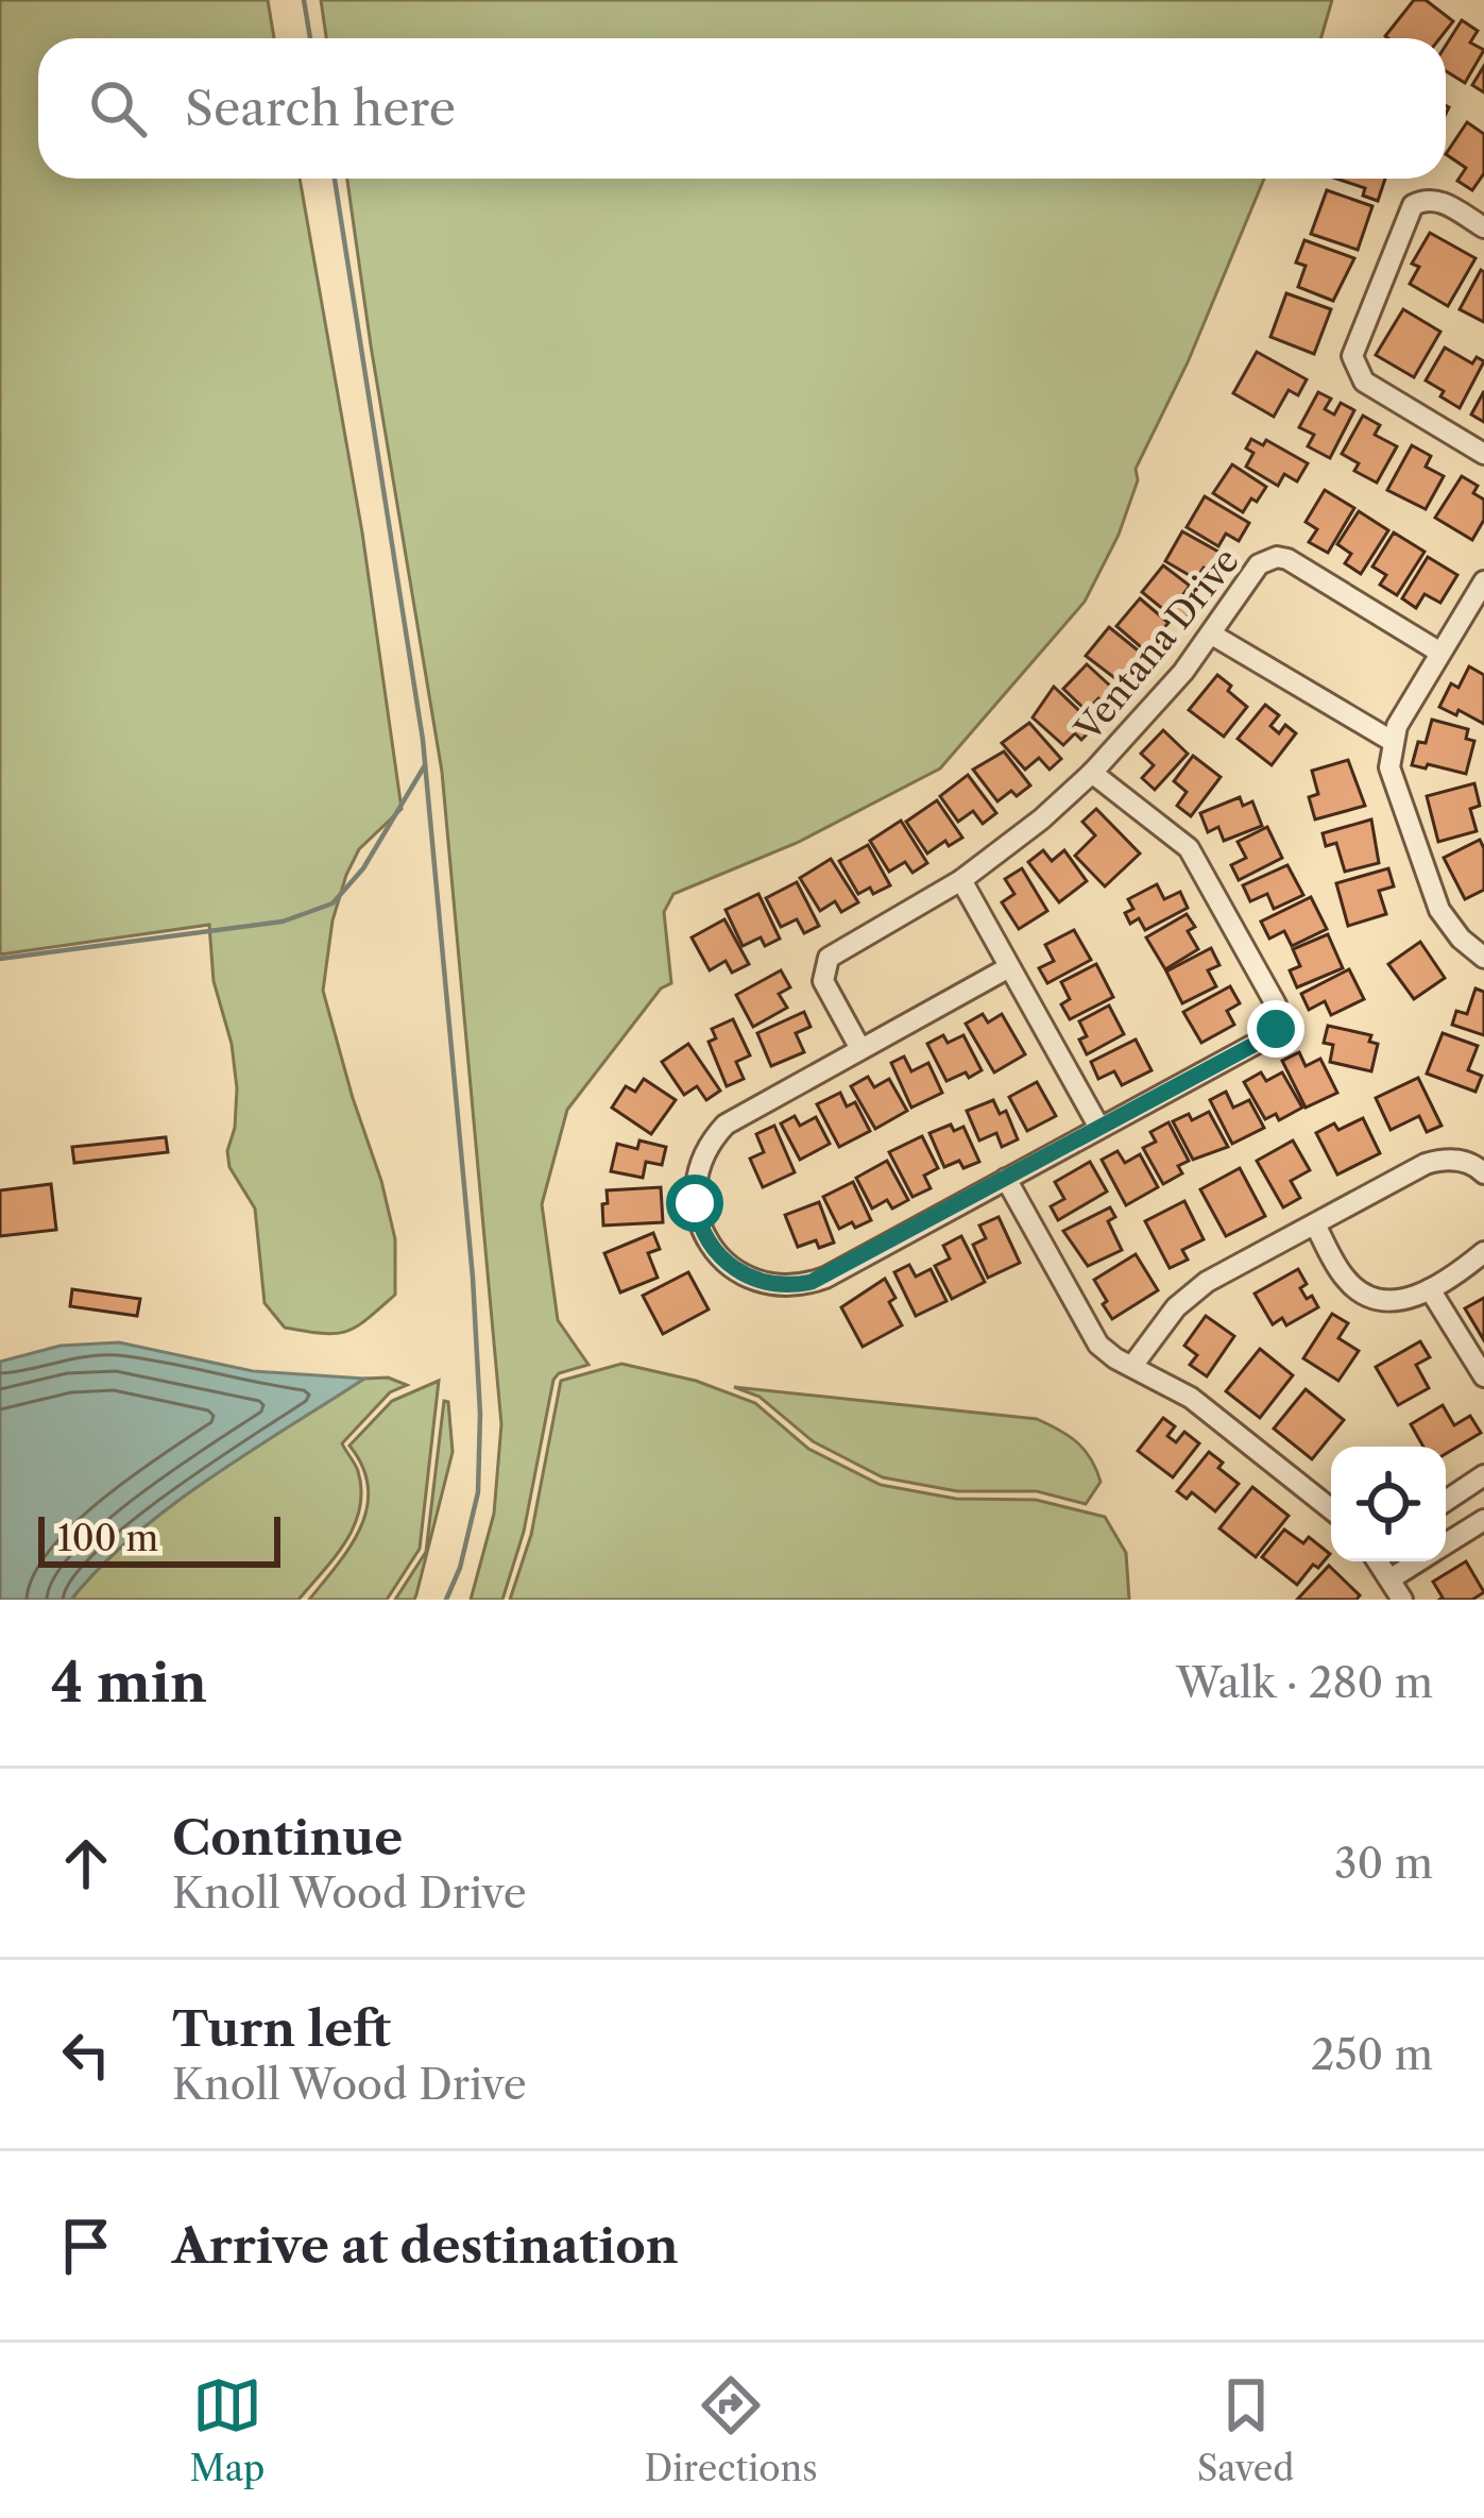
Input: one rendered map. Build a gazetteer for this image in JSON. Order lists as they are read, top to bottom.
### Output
{
  "streets": {
    "street": ["Ventana Drive"]
  },
  "scale_bar": "100 m",
  "page": {
    "search": "Search here",
    "scale": "100 m",
    "heading": ["4 min", "Walk · 280 m"],
    "list": [
      ["Continue", "Knoll Wood Drive", "30 m"],
      ["Turn left", "Knoll Wood Drive", "250 m"],
      "Arrive at destination"
    ],
    "nav": ["Map", "Directions", "Saved"]
  }
}
